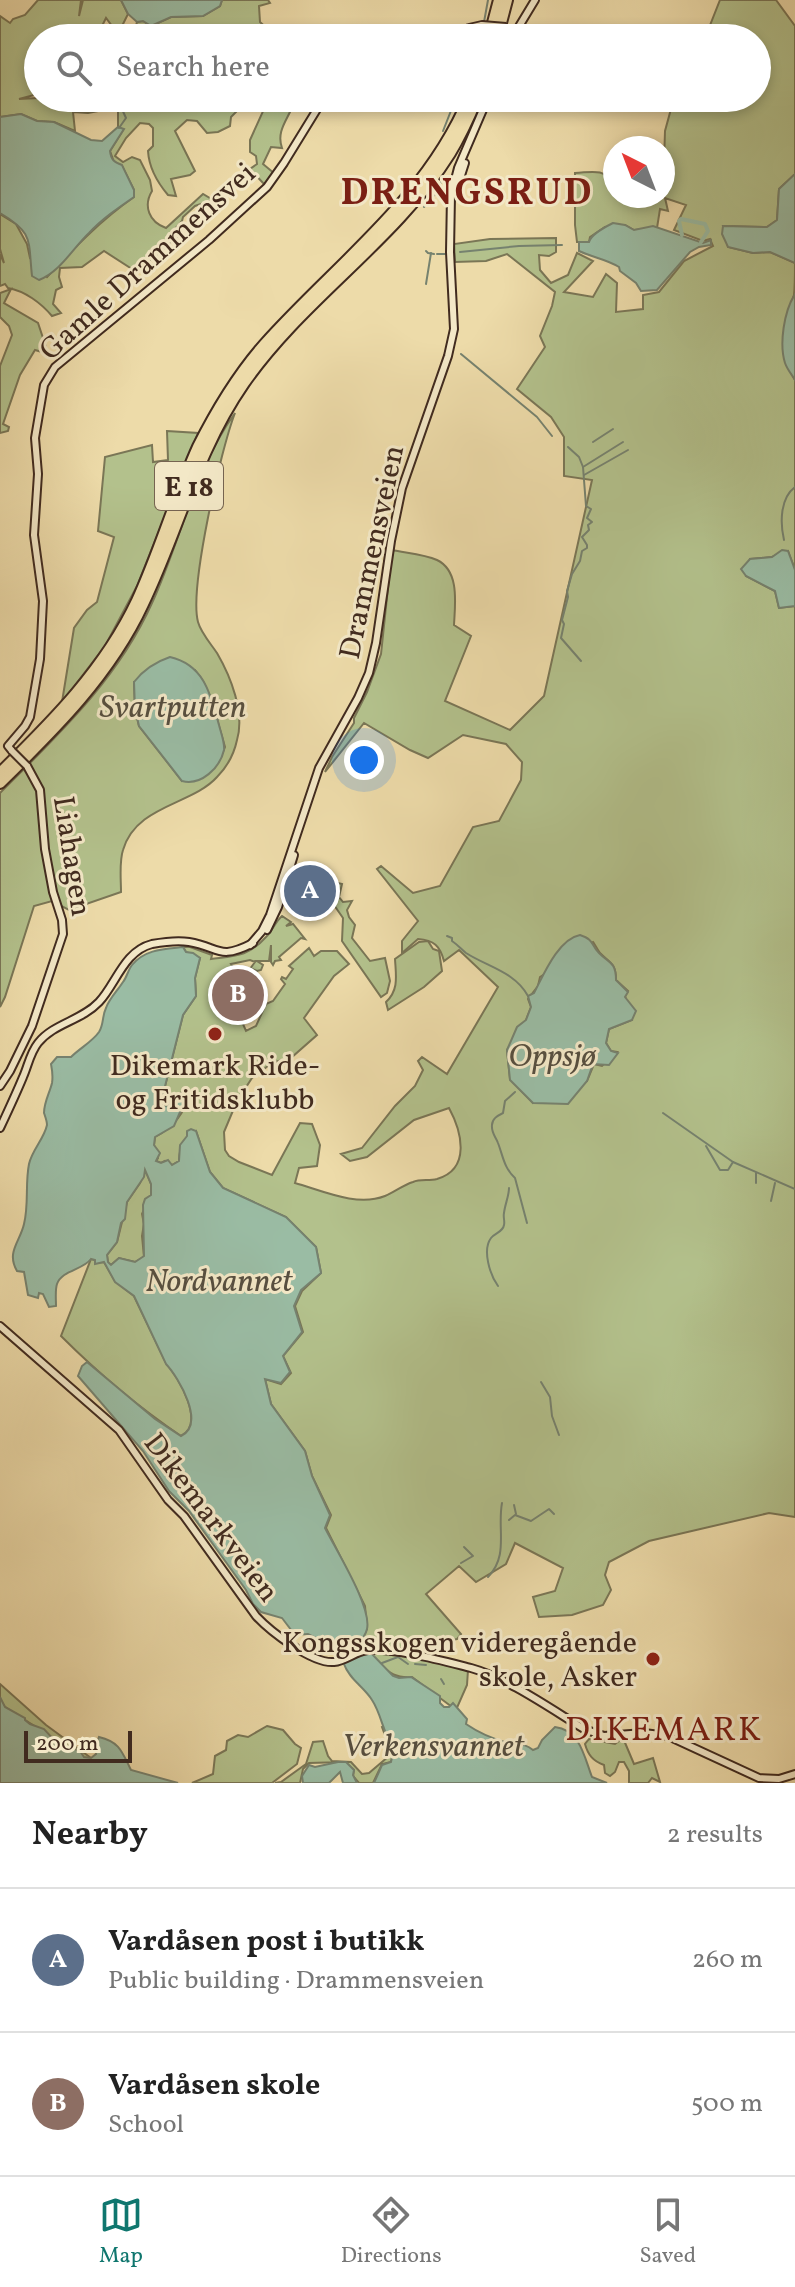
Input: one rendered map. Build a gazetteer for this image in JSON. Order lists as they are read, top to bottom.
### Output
{
  "streets": {
    "highway": ["E 18"],
    "main road": [
      "Gamle Drammensvei",
      "Drammensveien",
      "Liahagen",
      "Dikemarkveien"
    ]
  },
  "crossings": [
    ["Gamle Drammensvei", "Liahagen"]
  ],
  "districts": ["DRENGSRUD", "DIKEMARK"],
  "water": [
    "Svartputten",
    "Oppsjø",
    "Nordvannet",
    "Verkensvannet"
  ],
  "places": ["Dikemark Ride- og Fritidsklubb", "Kongsskogen videregående skole, Asker"],
  "scale_bar": "200 m",
  "north": "top left",
  "page": {
    "search": "Search here",
    "pins": ["A", "B"],
    "scale": "200 m",
    "heading": ["Nearby", "2 results"],
    "list": [
      {
        "mark": "A",
        "name": "Vardåsen post i butikk",
        "note": "Public building · Drammensveien",
        "value": "260 m"
      },
      {
        "mark": "B",
        "name": "Vardåsen skole",
        "note": "School",
        "value": "500 m"
      }
    ],
    "nav": ["Map", "Directions", "Saved"]
  }
}
